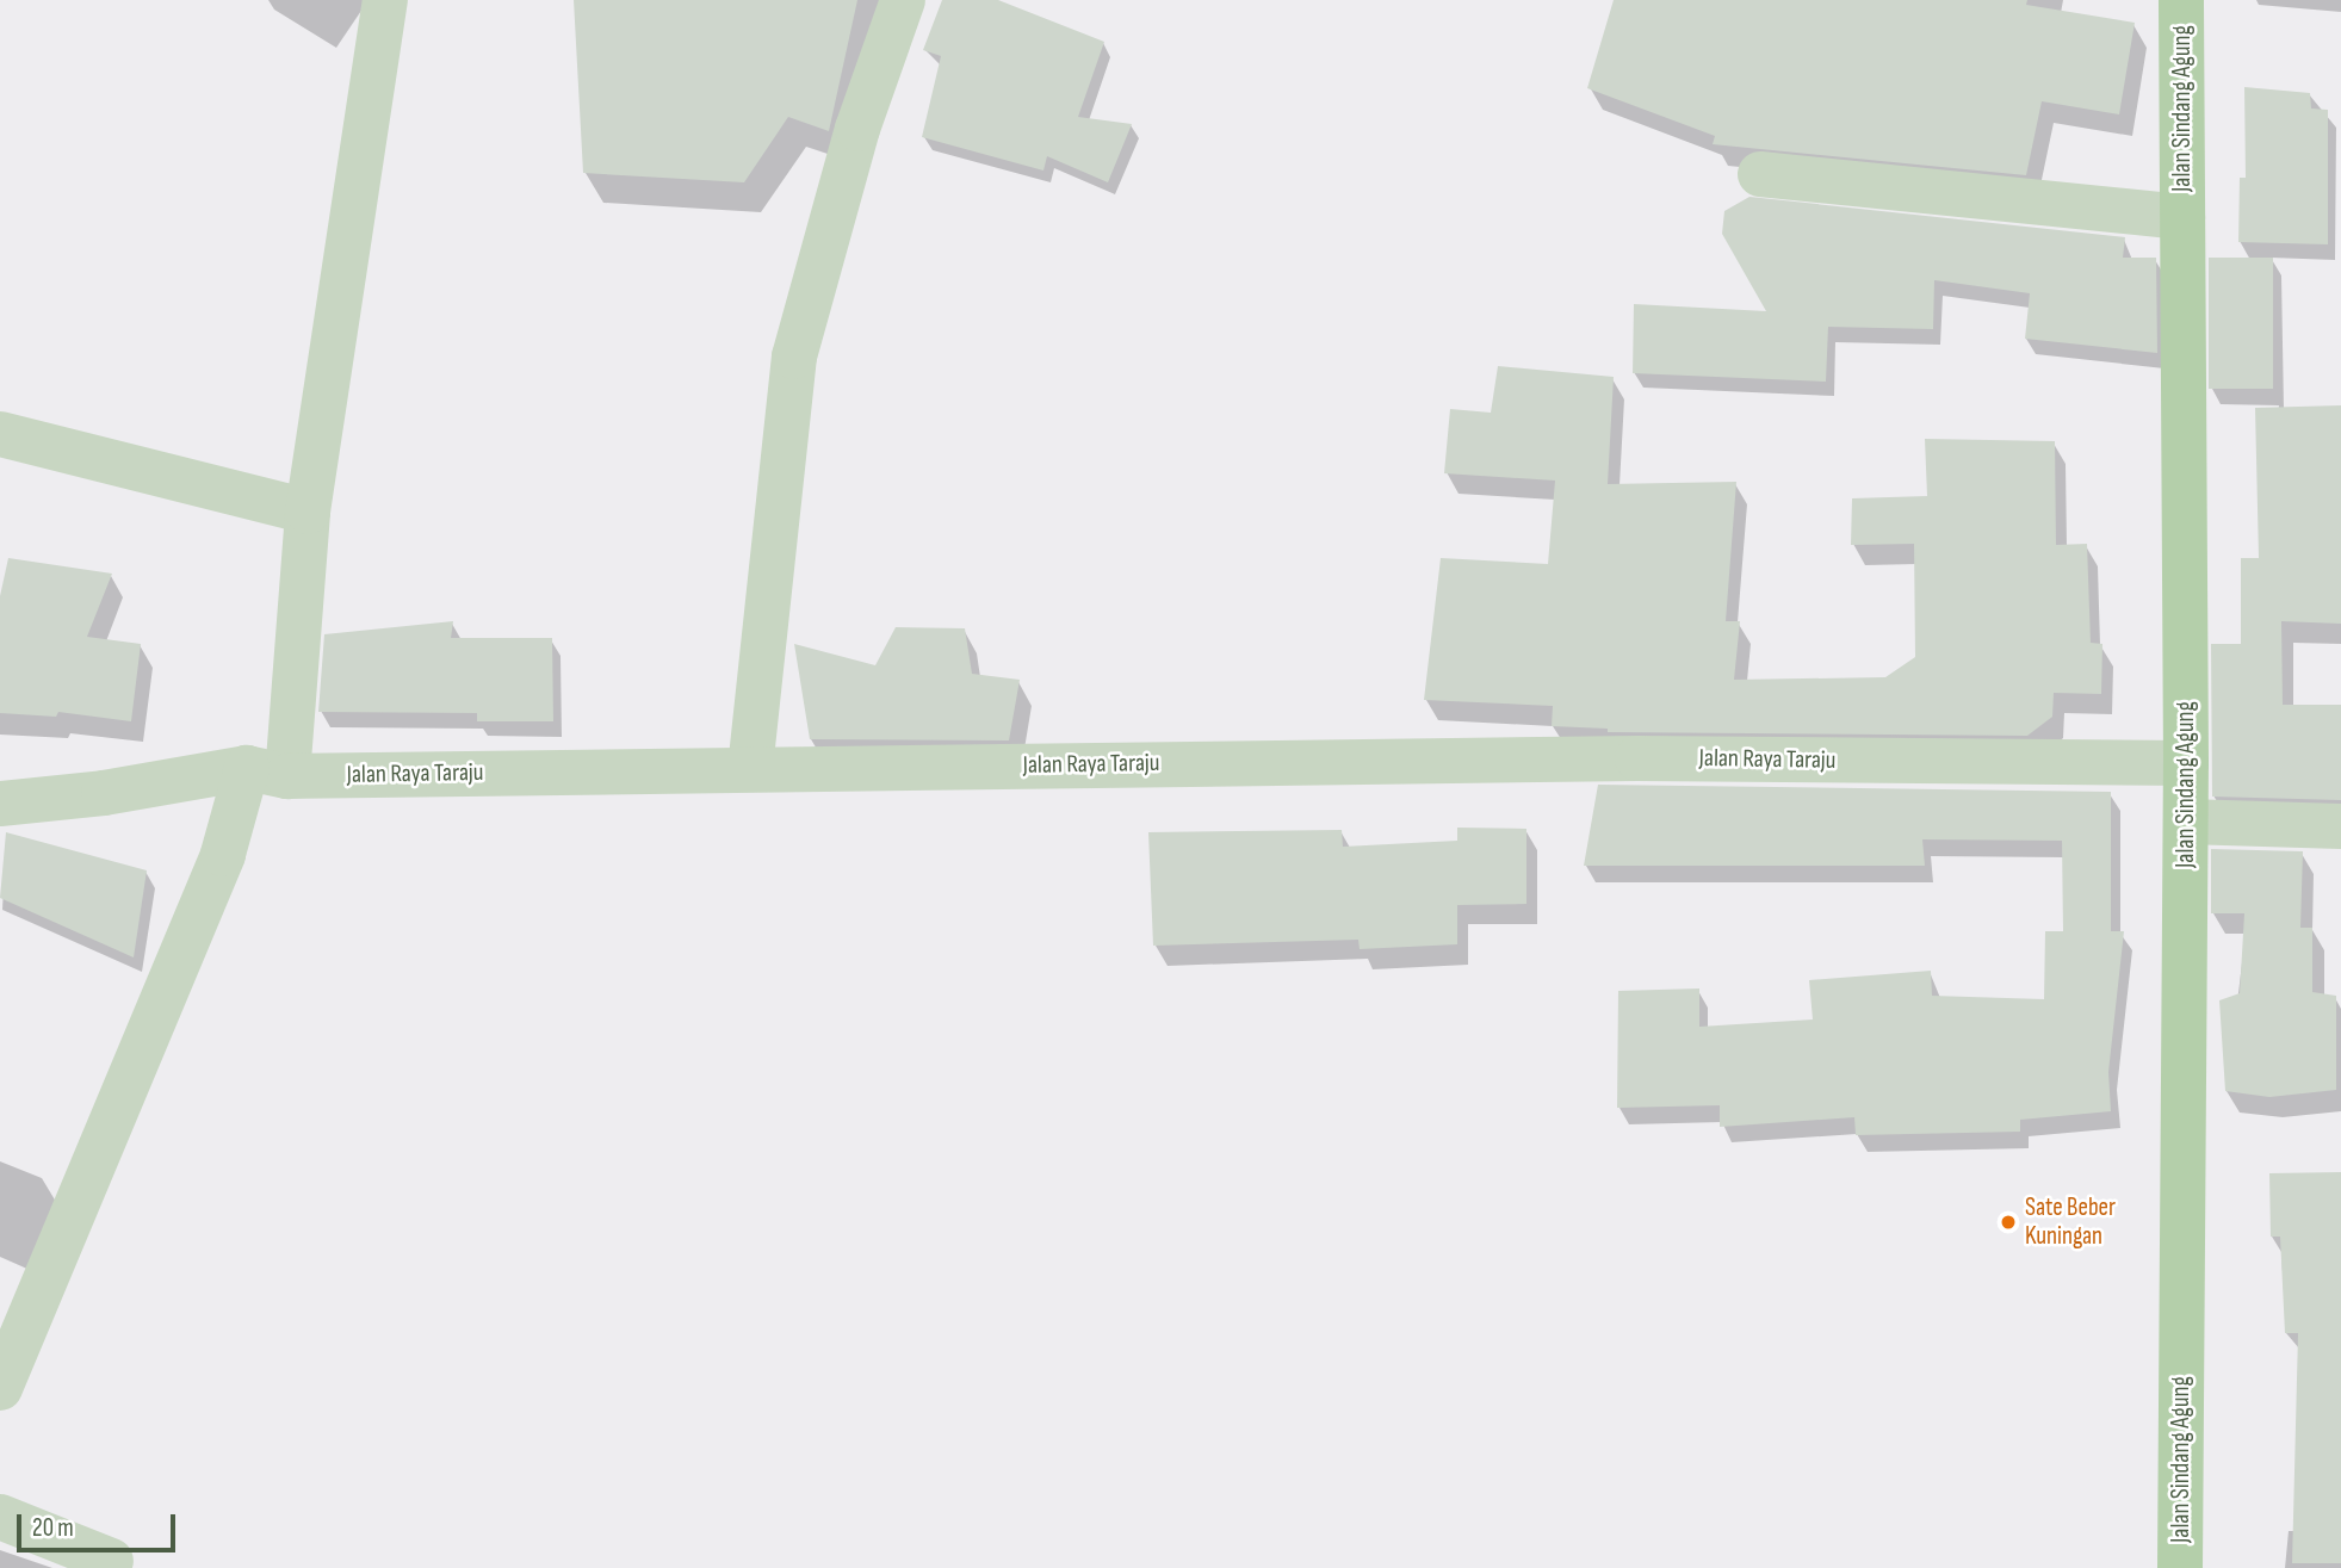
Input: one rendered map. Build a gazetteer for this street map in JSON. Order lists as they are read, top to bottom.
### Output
{
  "streets": {
    "main road": ["Jalan Sindang Agung"],
    "street": ["Jalan Raya Taraju"]
  },
  "crossings": [
    ["Jalan Sindang Agung", "Jalan Raya Taraju"]
  ],
  "places": ["Sate Beber Kuningan"],
  "scale_bar": "20 m"
}
